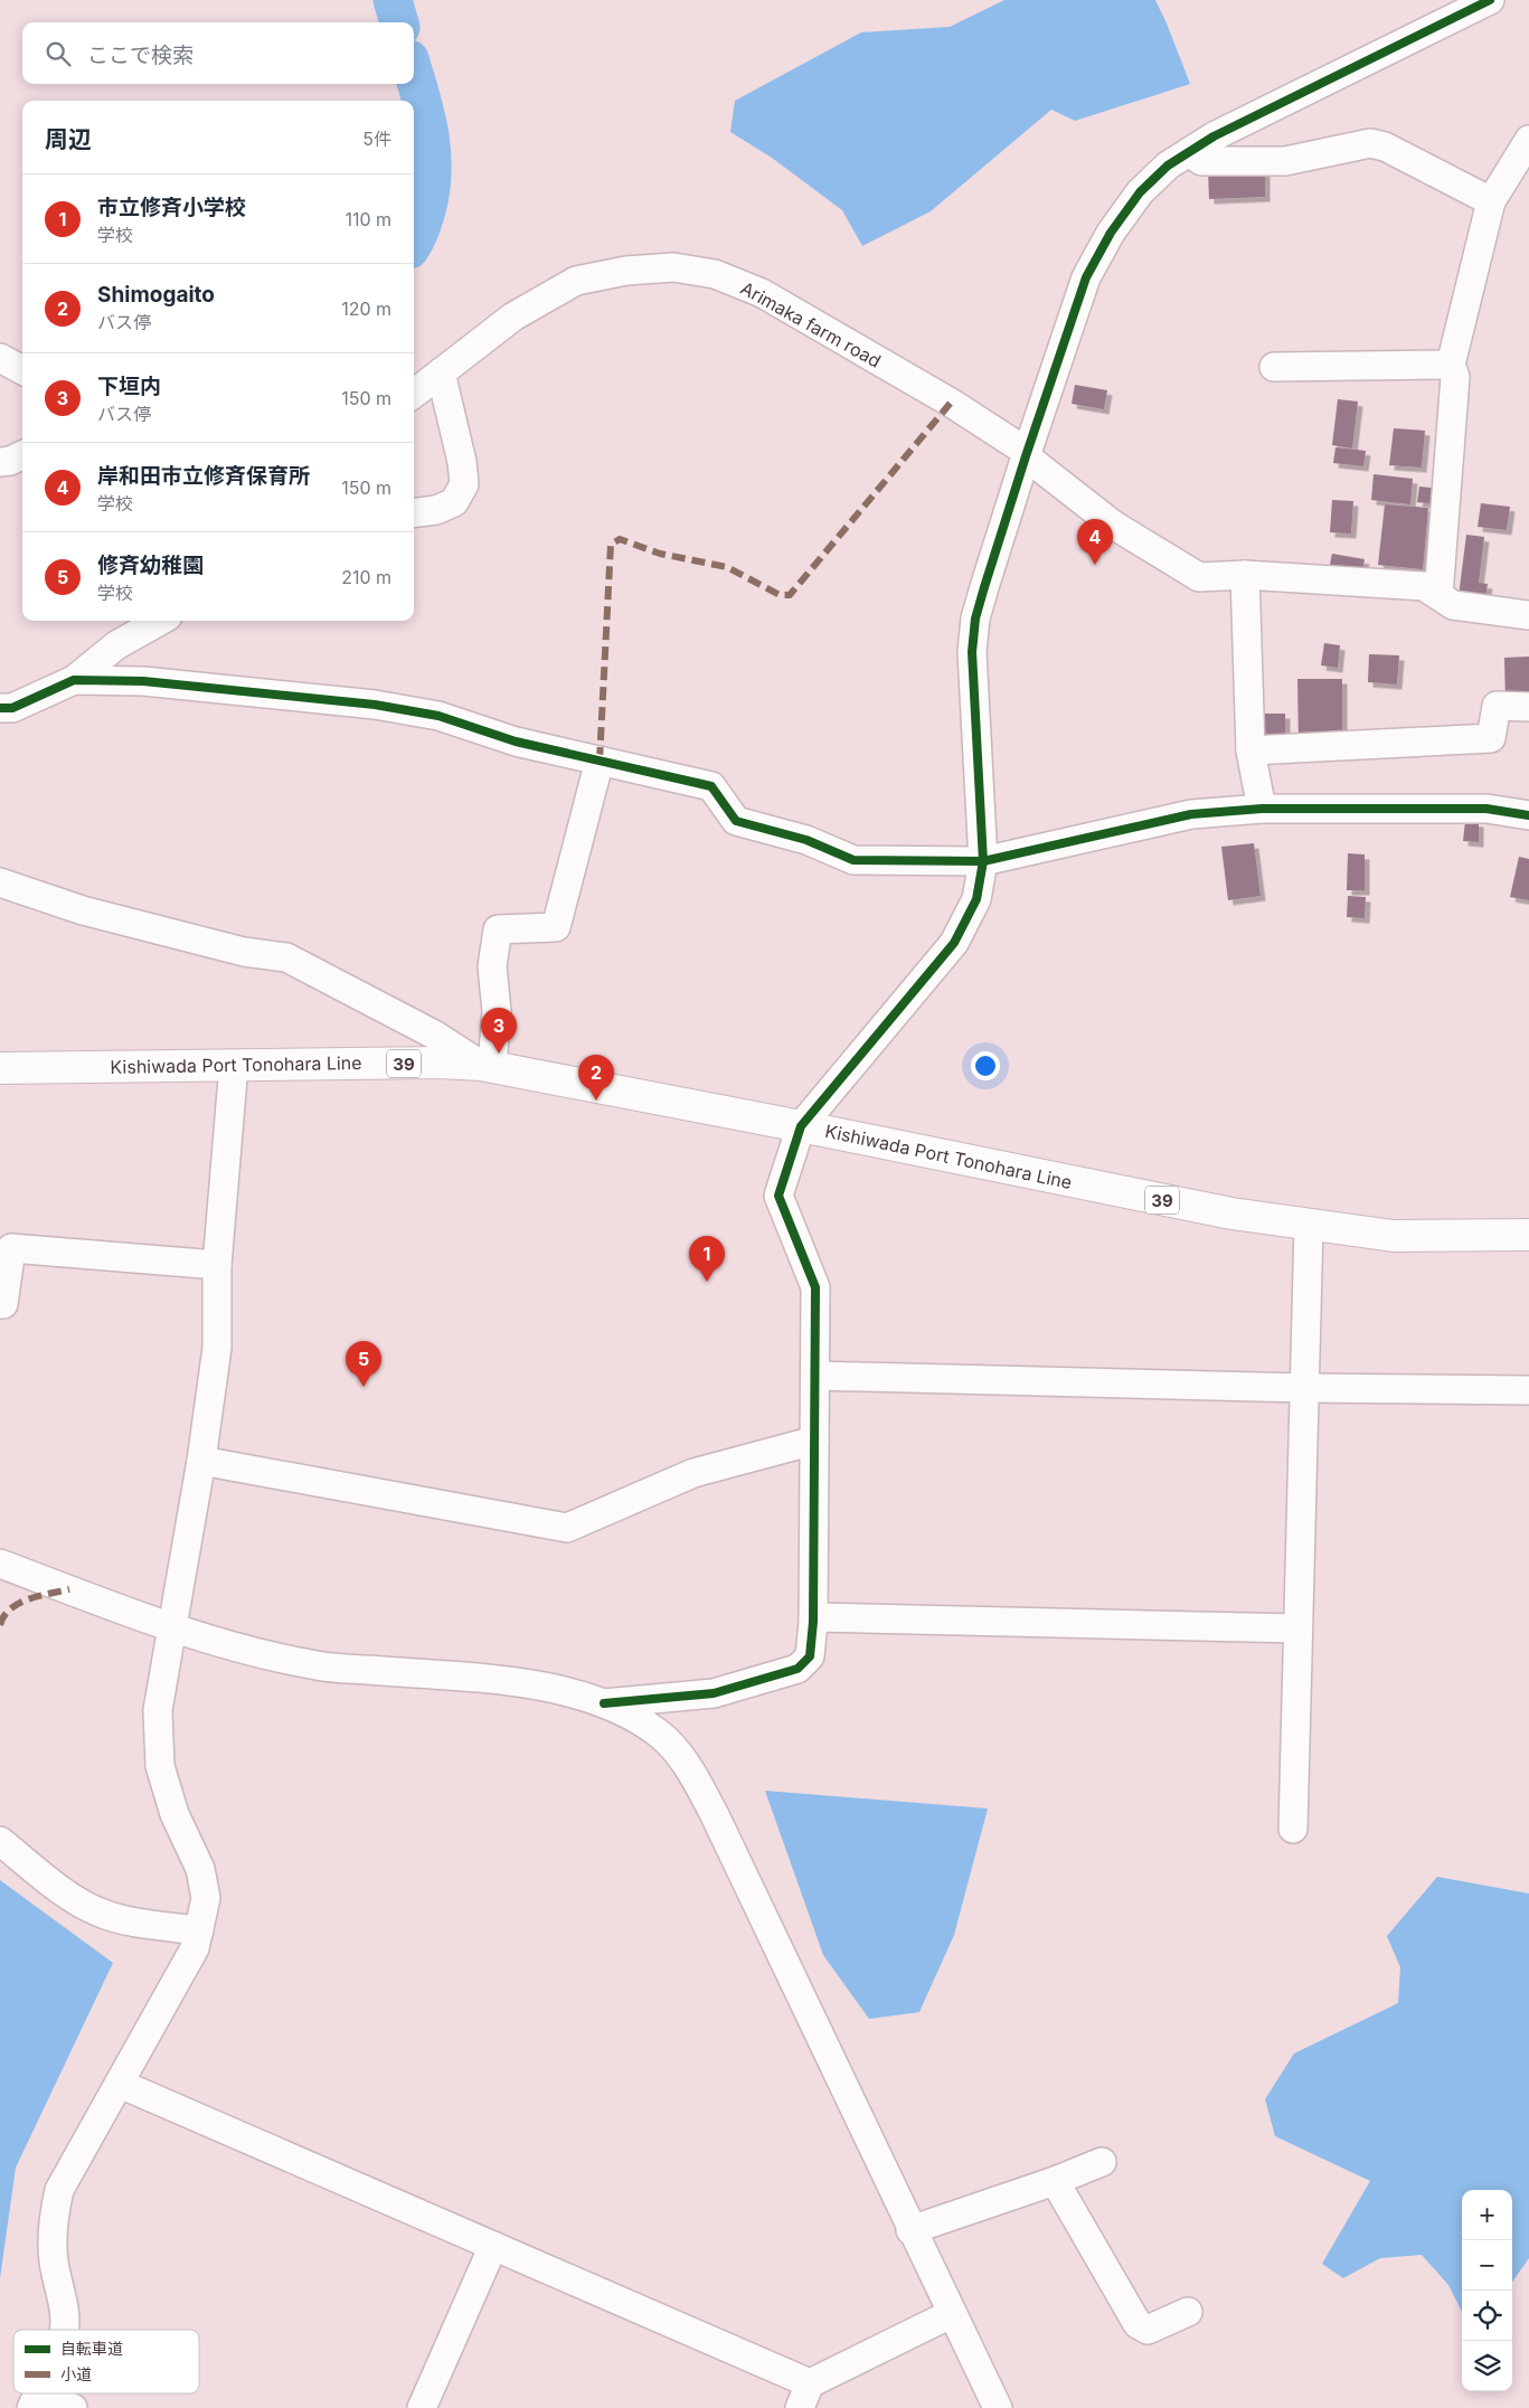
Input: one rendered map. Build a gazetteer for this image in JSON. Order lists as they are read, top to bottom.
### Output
{
  "streets": {
    "main road": ["39", "Kishiwada Port Tonohara Line"],
    "street": ["Arimaka farm road"]
  },
  "legend": ["自転車道", "小道"],
  "page": {
    "search": "ここで検索",
    "heading": ["周辺", "5件"],
    "list": [
      {
        "mark": "1",
        "name": "市立修斉小学校",
        "note": "学校",
        "value": "110 m"
      },
      {
        "mark": "2",
        "name": "Shimogaito",
        "note": "バス停",
        "value": "120 m"
      },
      {
        "mark": "3",
        "name": "下垣内",
        "note": "バス停",
        "value": "150 m"
      },
      {
        "mark": "4",
        "name": "岸和田市立修斉保育所",
        "note": "学校",
        "value": "150 m"
      },
      {
        "mark": "5",
        "name": "修斉幼稚園",
        "note": "学校",
        "value": "210 m"
      }
    ],
    "pins": [
      "4",
      "3",
      "2",
      "1",
      "5"
    ],
    "map_buttons": ["+", "−"]
  }
}
